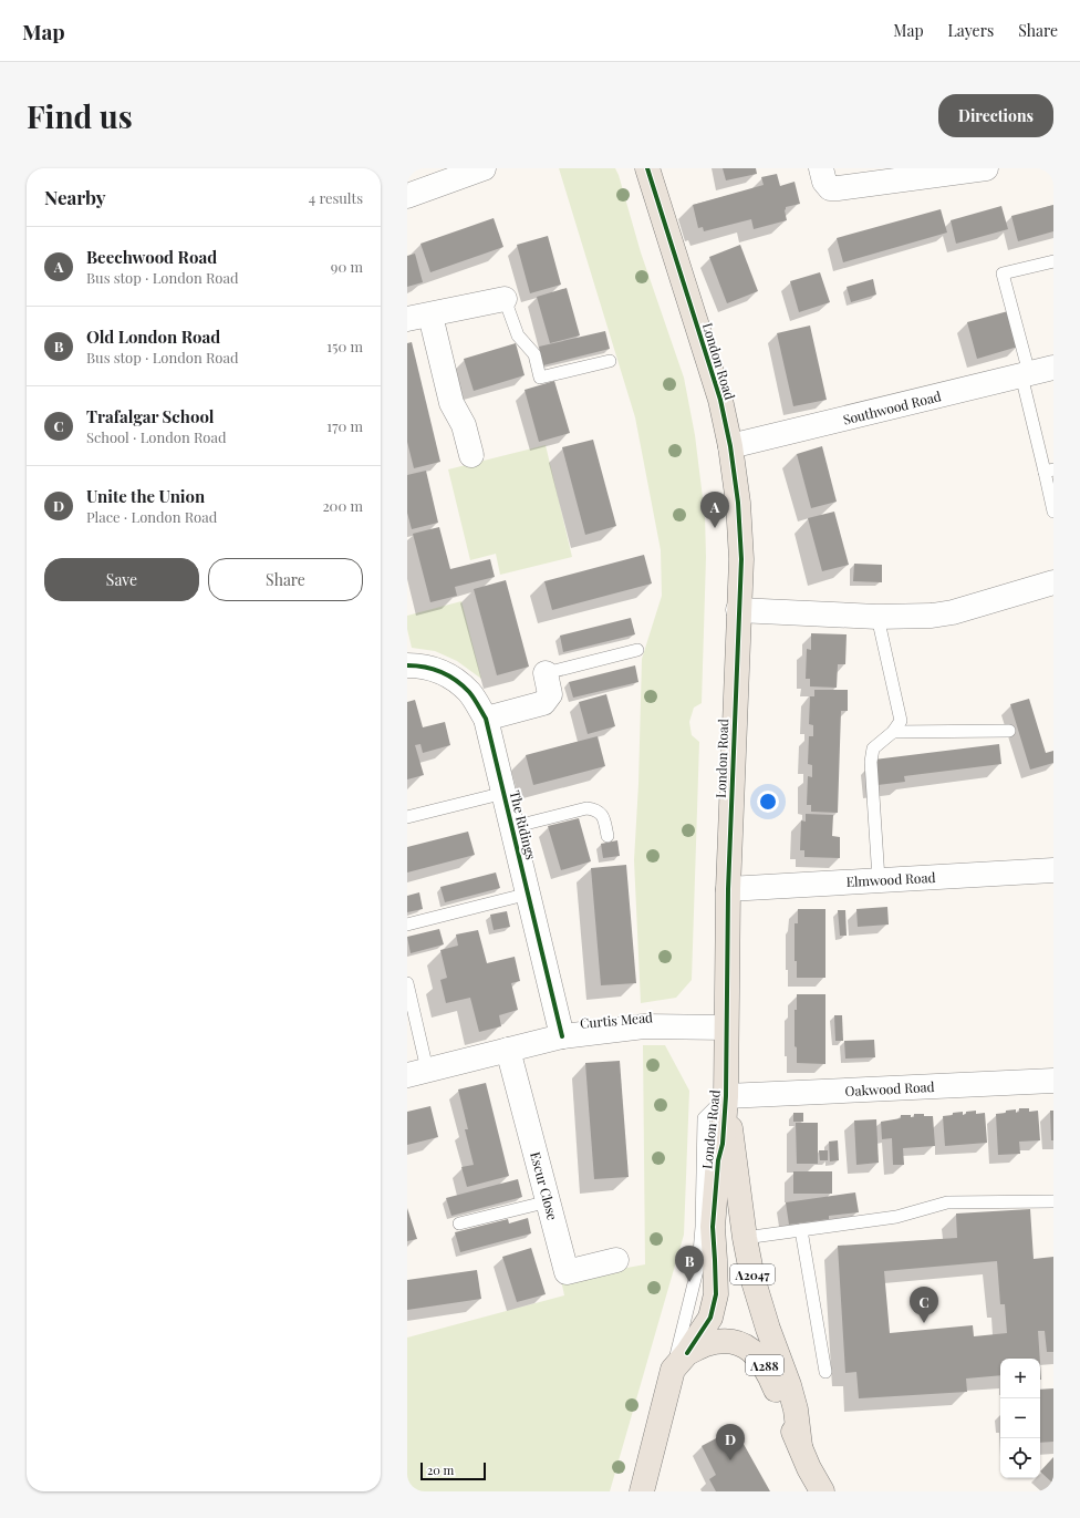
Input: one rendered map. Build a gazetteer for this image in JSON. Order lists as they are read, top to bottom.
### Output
{
  "streets": {
    "main road": ["London Road", "A2047", "A288"],
    "street": [
      "Southwood Road",
      "The Ridings",
      "Elmwood Road",
      "Curtis Mead",
      "Oakwood Road",
      "Escur Close"
    ]
  },
  "crossings": [
    ["London Road", "Southwood Road"],
    ["London Road", "Elmwood Road"],
    ["London Road", "Curtis Mead"],
    ["London Road", "Oakwood Road"],
    ["London Road", "A288"],
    ["The Ridings", "Curtis Mead"],
    ["Curtis Mead", "Escur Close"]
  ],
  "scale_bar": "20 m",
  "page": {
    "header": "Map",
    "nav": ["Map", "Layers", "Share"],
    "buttons": [
      "Directions",
      ["Save", "Share"]
    ],
    "title": "Find us",
    "heading": ["Nearby", "4 results"],
    "list": [
      {
        "mark": "A",
        "name": "Beechwood Road",
        "note": "Bus stop · London Road",
        "value": "90 m"
      },
      {
        "mark": "B",
        "name": "Old London Road",
        "note": "Bus stop · London Road",
        "value": "150 m"
      },
      {
        "mark": "C",
        "name": "Trafalgar School",
        "note": "School · London Road",
        "value": "170 m"
      },
      {
        "mark": "D",
        "name": "Unite the Union",
        "note": "Place · London Road",
        "value": "200 m"
      }
    ],
    "pins": [
      "A",
      "B",
      "C",
      "D"
    ],
    "map_buttons": ["+", "−"],
    "scale": "20 m"
  }
}
